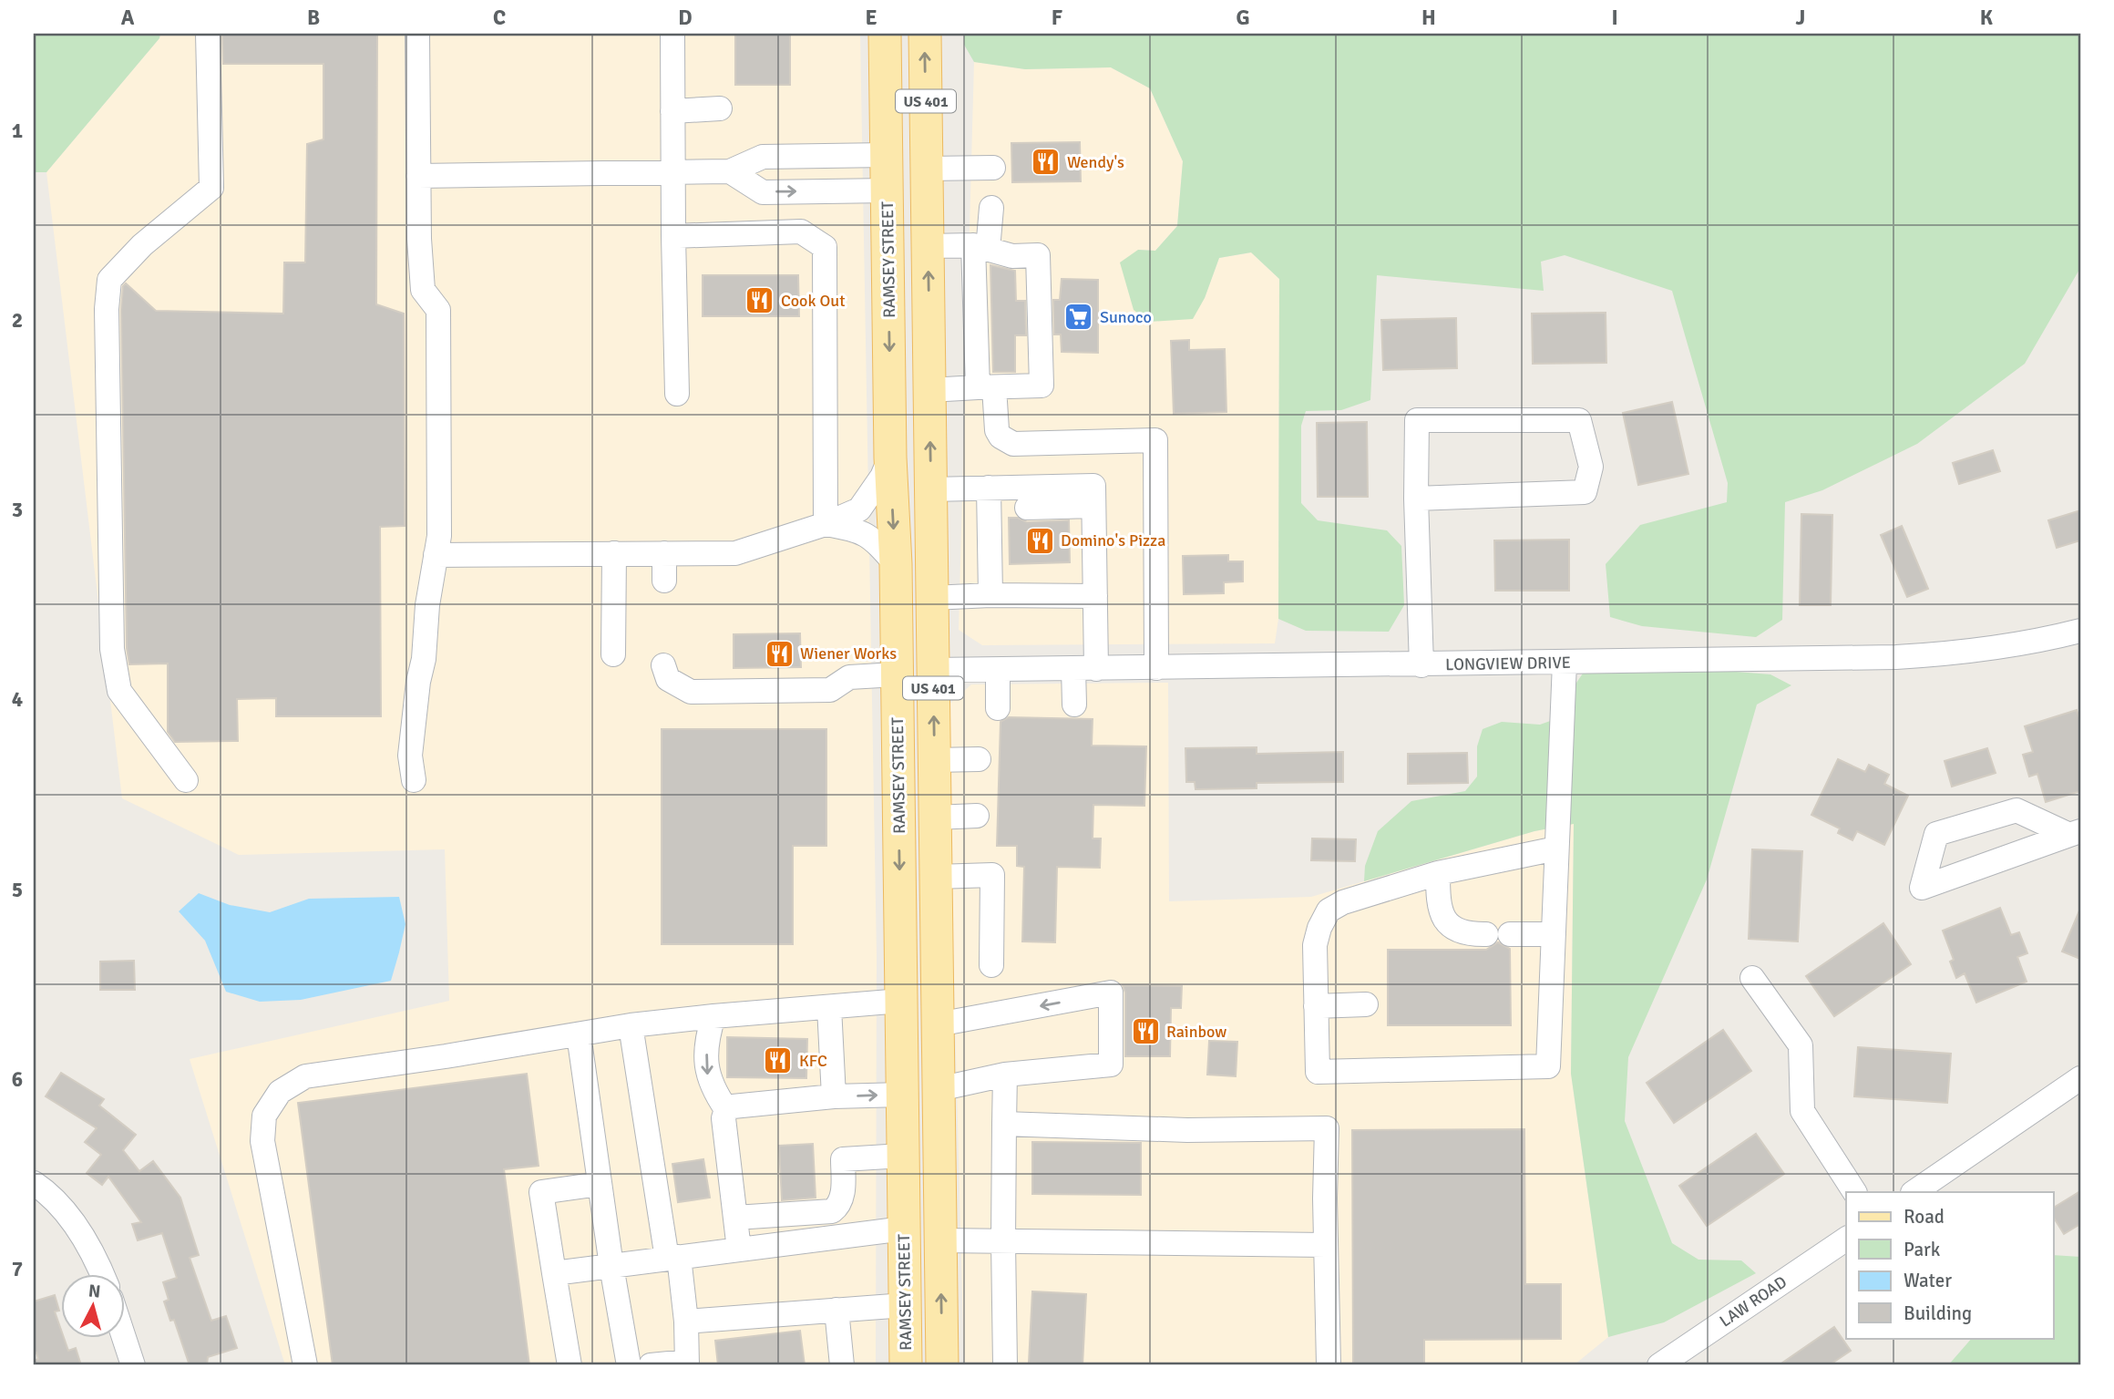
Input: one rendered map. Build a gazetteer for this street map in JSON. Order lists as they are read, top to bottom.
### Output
{
  "streets": {
    "main road": ["US 401", "RAMSEY STREET"],
    "street": ["LONGVIEW DRIVE", "LAW ROAD"]
  },
  "crossings": [
    ["US 401", "LONGVIEW DRIVE"]
  ],
  "places": {
    "restaurant": [
      "Wendy's",
      "Cook Out",
      "Domino's Pizza",
      "Wiener Works",
      "Rainbow",
      "KFC"
    ],
    "supermarket": ["Sunoco"]
  },
  "legend": [
    "Road",
    "Park",
    "Water",
    "Building"
  ],
  "north": "top",
  "grid": {
    "columns": [
      "A",
      "B",
      "C",
      "D",
      "E",
      "F",
      "G",
      "H",
      "I",
      "J",
      "K"
    ],
    "rows": [
      "1",
      "2",
      "3",
      "4",
      "5",
      "6",
      "7"
    ]
  }
}
